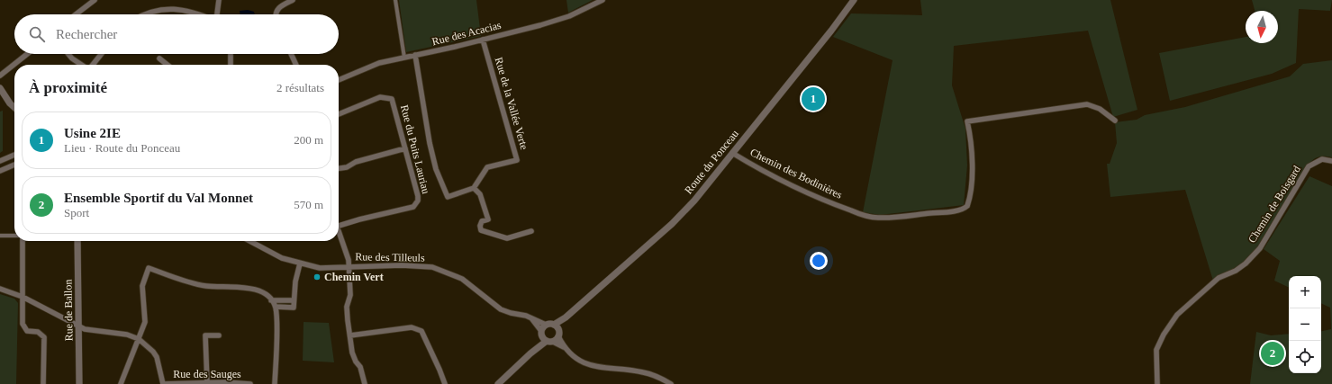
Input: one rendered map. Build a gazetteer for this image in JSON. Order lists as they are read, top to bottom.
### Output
{
  "streets": {
    "street": [
      "Rue des Acacias",
      "Rue de la Vallée Verte",
      "Rue du Puits Lauriau",
      "Route du Ponceau",
      "Chemin des Bodinières",
      "Chemin de Boisgard",
      "Rue des Tilleuls",
      "Rue de Ballon",
      "Rue des Sauges"
    ]
  },
  "crossings": [
    ["Rue des Acacias", "Rue de la Vallée Verte"],
    ["Route du Ponceau", "Chemin des Bodinières"]
  ],
  "places": ["Chemin Vert"],
  "north": "bottom",
  "page": {
    "search": "Rechercher",
    "heading": ["À proximité", "2 résultats"],
    "pins": ["1", "2"],
    "list": [
      {
        "mark": "1",
        "name": "Usine 2IE",
        "note": "Lieu · Route du Ponceau",
        "value": "200 m"
      },
      {
        "mark": "2",
        "name": "Ensemble Sportif du Val Monnet",
        "note": "Sport",
        "value": "570 m"
      }
    ],
    "map_buttons": ["+", "−"]
  }
}
